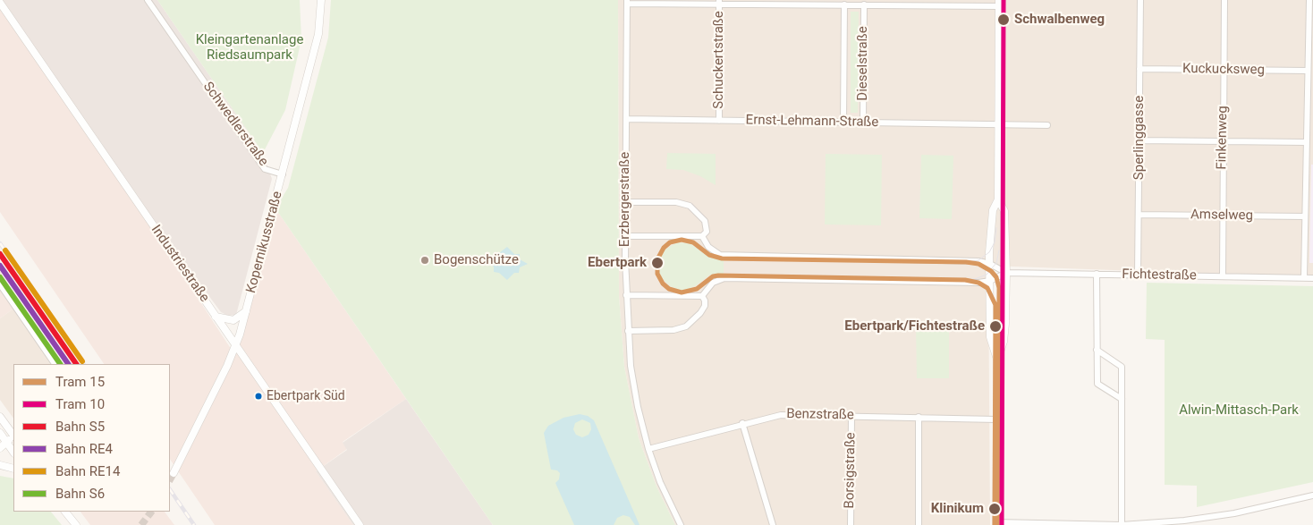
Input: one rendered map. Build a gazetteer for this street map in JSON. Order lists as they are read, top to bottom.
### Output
{
  "streets": {
    "street": [
      "Schuckertstraße",
      "Dieselstraße",
      "Kuckucksweg",
      "Ernst-Lehmann-Straße",
      "Schwedlerstraße",
      "Sperlinggasse",
      "Finkenweg",
      "Erzbergerstraße",
      "Amselweg",
      "Kopernikusstraße",
      "Industriestraße",
      "Fichtestraße",
      "Benzstraße",
      "Borsigstraße"
    ]
  },
  "crossings": [
    ["Schuckertstraße", "Ernst-Lehmann-Straße"],
    ["Dieselstraße", "Ernst-Lehmann-Straße"],
    ["Kuckucksweg", "Sperlinggasse"],
    ["Kuckucksweg", "Finkenweg"],
    ["Ernst-Lehmann-Straße", "Erzbergerstraße"],
    ["Schwedlerstraße", "Kopernikusstraße"],
    ["Sperlinggasse", "Amselweg"],
    ["Sperlinggasse", "Fichtestraße"],
    ["Finkenweg", "Amselweg"],
    ["Finkenweg", "Fichtestraße"],
    ["Erzbergerstraße", "Benzstraße"],
    ["Kopernikusstraße", "Industriestraße"],
    ["Benzstraße", "Borsigstraße"]
  ],
  "parks": ["Kleingartenanlage Riedsaumpark", "Alwin-Mittasch-Park"],
  "places": [
    "Schwalbenweg",
    "Bogenschütze",
    "Ebertpark",
    "Ebertpark/Fichtestraße",
    "Ebertpark Süd",
    "Klinikum"
  ],
  "lines": [
    "tram line 10",
    "tram line 15",
    "rail line RE14",
    "rail line S5",
    "rail line RE4",
    "rail line S6"
  ],
  "legend": [
    "Tram 15",
    "Tram 10",
    "Bahn S5",
    "Bahn RE4",
    "Bahn RE14",
    "Bahn S6"
  ]
}
